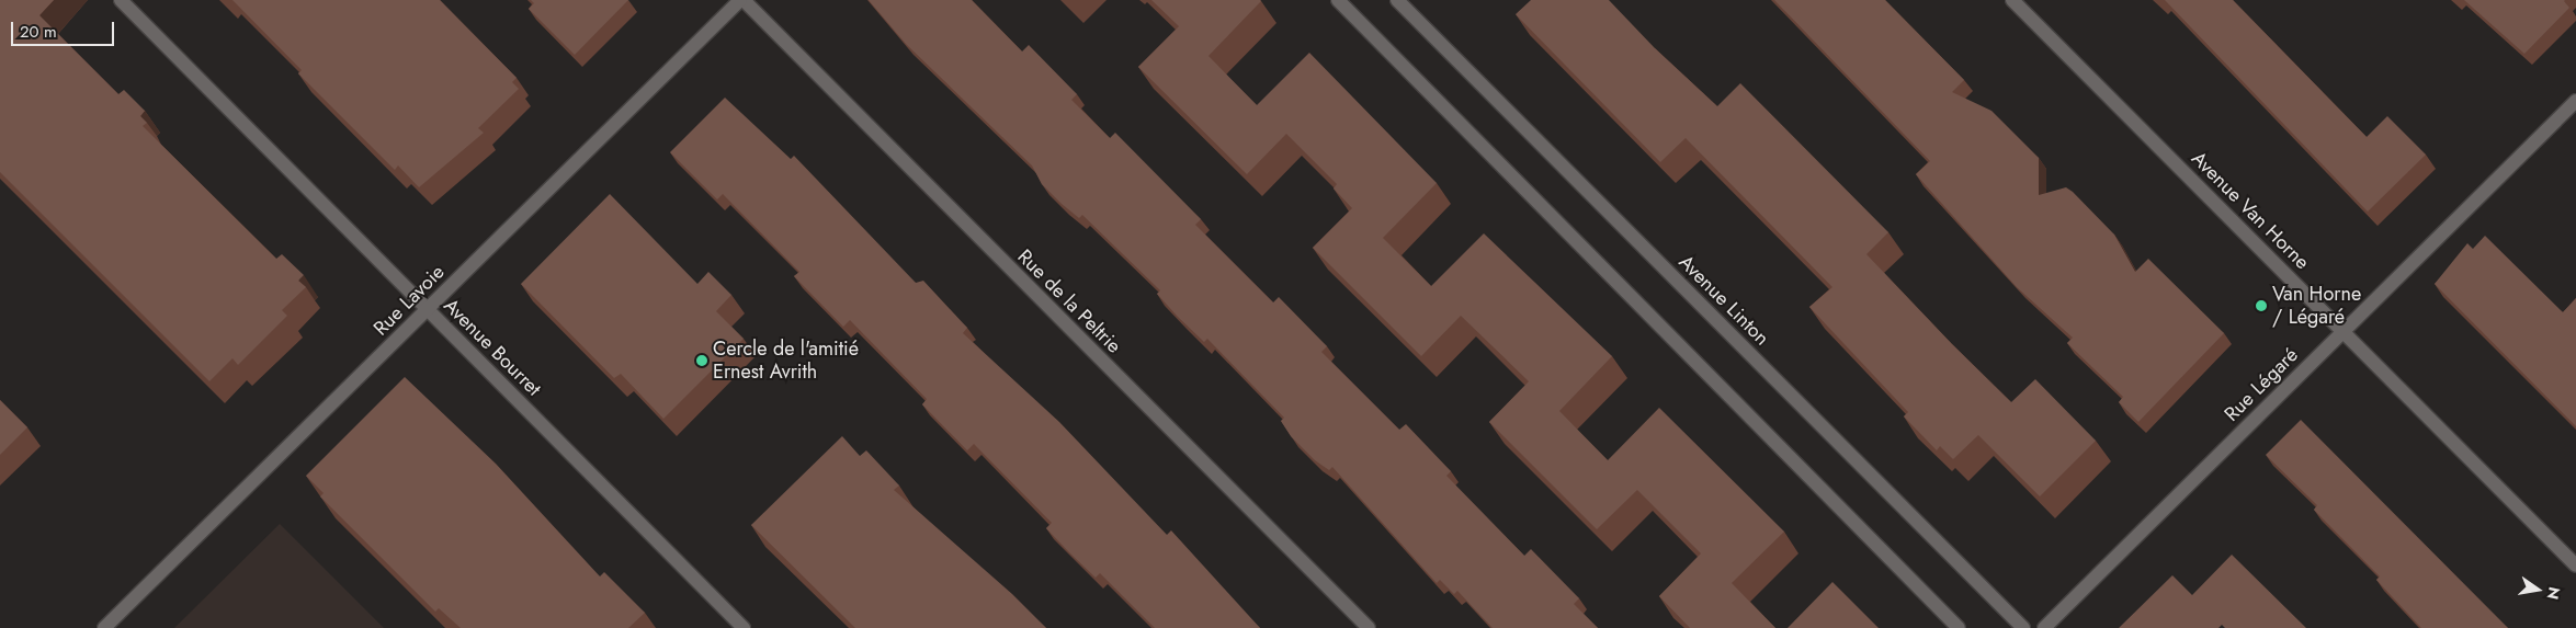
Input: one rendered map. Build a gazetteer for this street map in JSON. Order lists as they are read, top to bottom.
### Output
{
  "streets": {
    "street": [
      "Avenue Van Horne",
      "Rue Lavoie",
      "Avenue Linton",
      "Rue de la Peltrie",
      "Avenue Bourret",
      "Rue Légaré"
    ]
  },
  "crossings": [
    ["Avenue Van Horne", "Rue Légaré"],
    ["Rue Lavoie", "Rue de la Peltrie"],
    ["Rue Lavoie", "Avenue Bourret"]
  ],
  "places": ["Van Horne / Légaré", "Cercle de l'amitié Ernest Avrith"],
  "scale_bar": "20 m",
  "north": "right"
}
